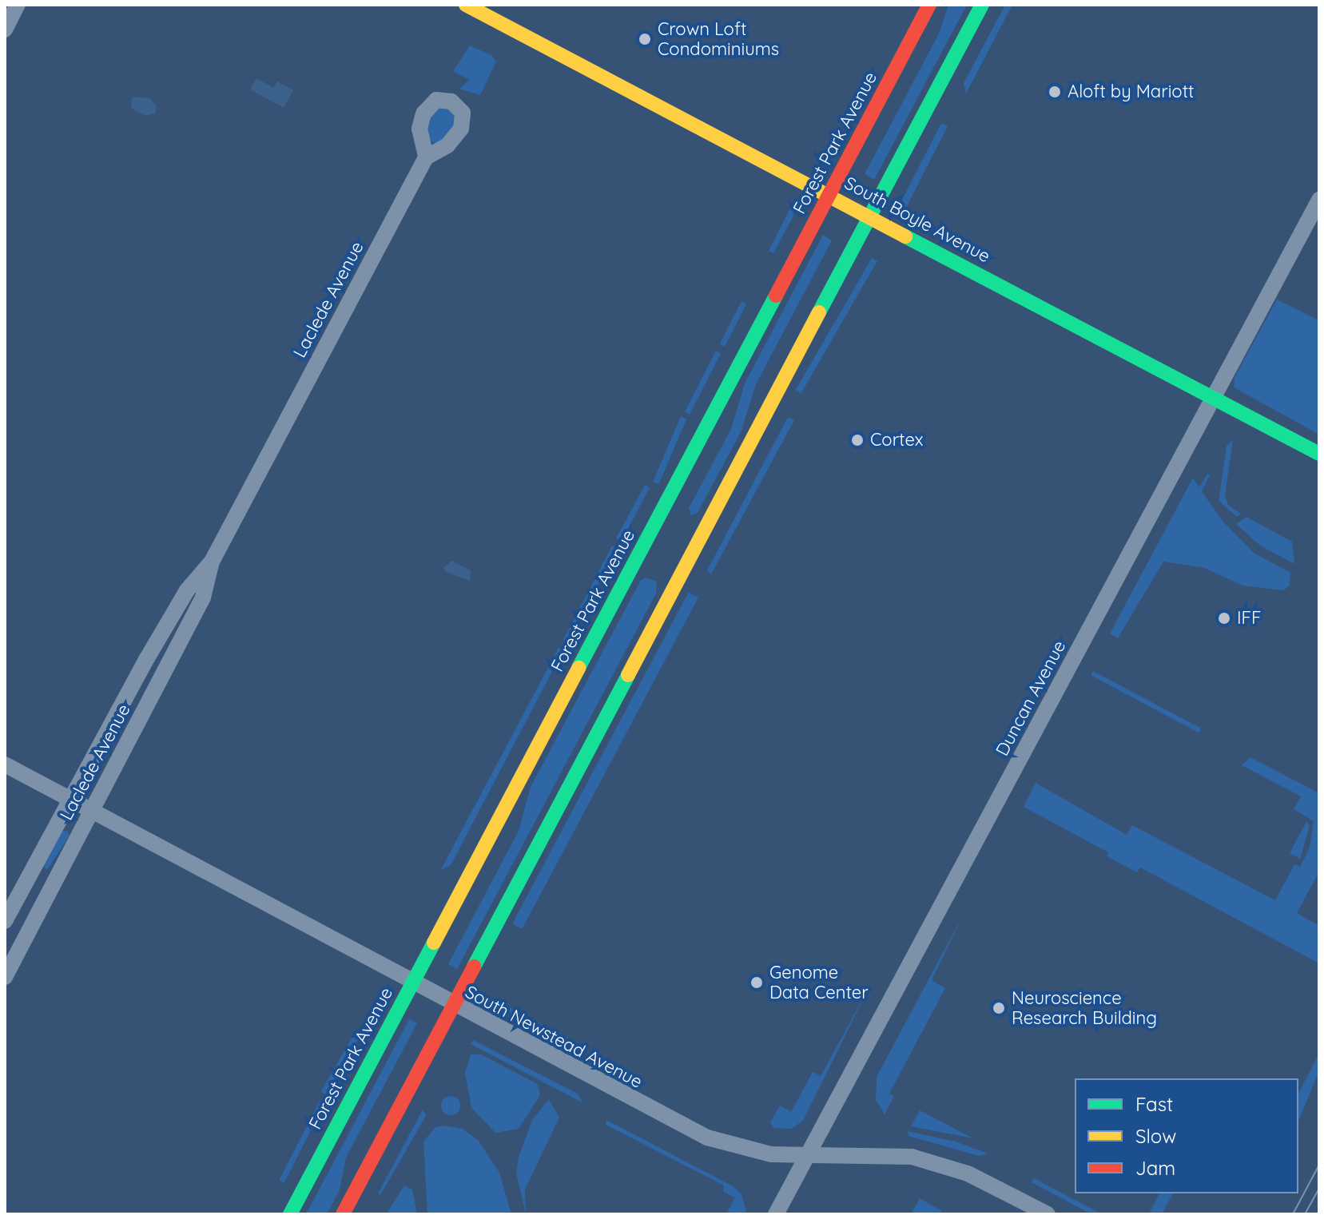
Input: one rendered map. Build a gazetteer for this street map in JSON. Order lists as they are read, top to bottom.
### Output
{
  "streets": {
    "main road": ["Forest Park Avenue", "South Boyle Avenue"],
    "street": ["Laclede Avenue", "Duncan Avenue", "South Newstead Avenue"]
  },
  "crossings": [
    ["Forest Park Avenue", "South Boyle Avenue"],
    ["Forest Park Avenue", "South Newstead Avenue"],
    ["South Boyle Avenue", "Duncan Avenue"],
    ["Laclede Avenue", "South Newstead Avenue"],
    ["Duncan Avenue", "South Newstead Avenue"]
  ],
  "places": [
    "Crown Loft Condominiums",
    "Aloft by Mariott",
    "Cortex",
    "IFF",
    "Genome Data Center",
    "Neuroscience Research Building"
  ],
  "legend": ["Fast", "Slow", "Jam"]
}
